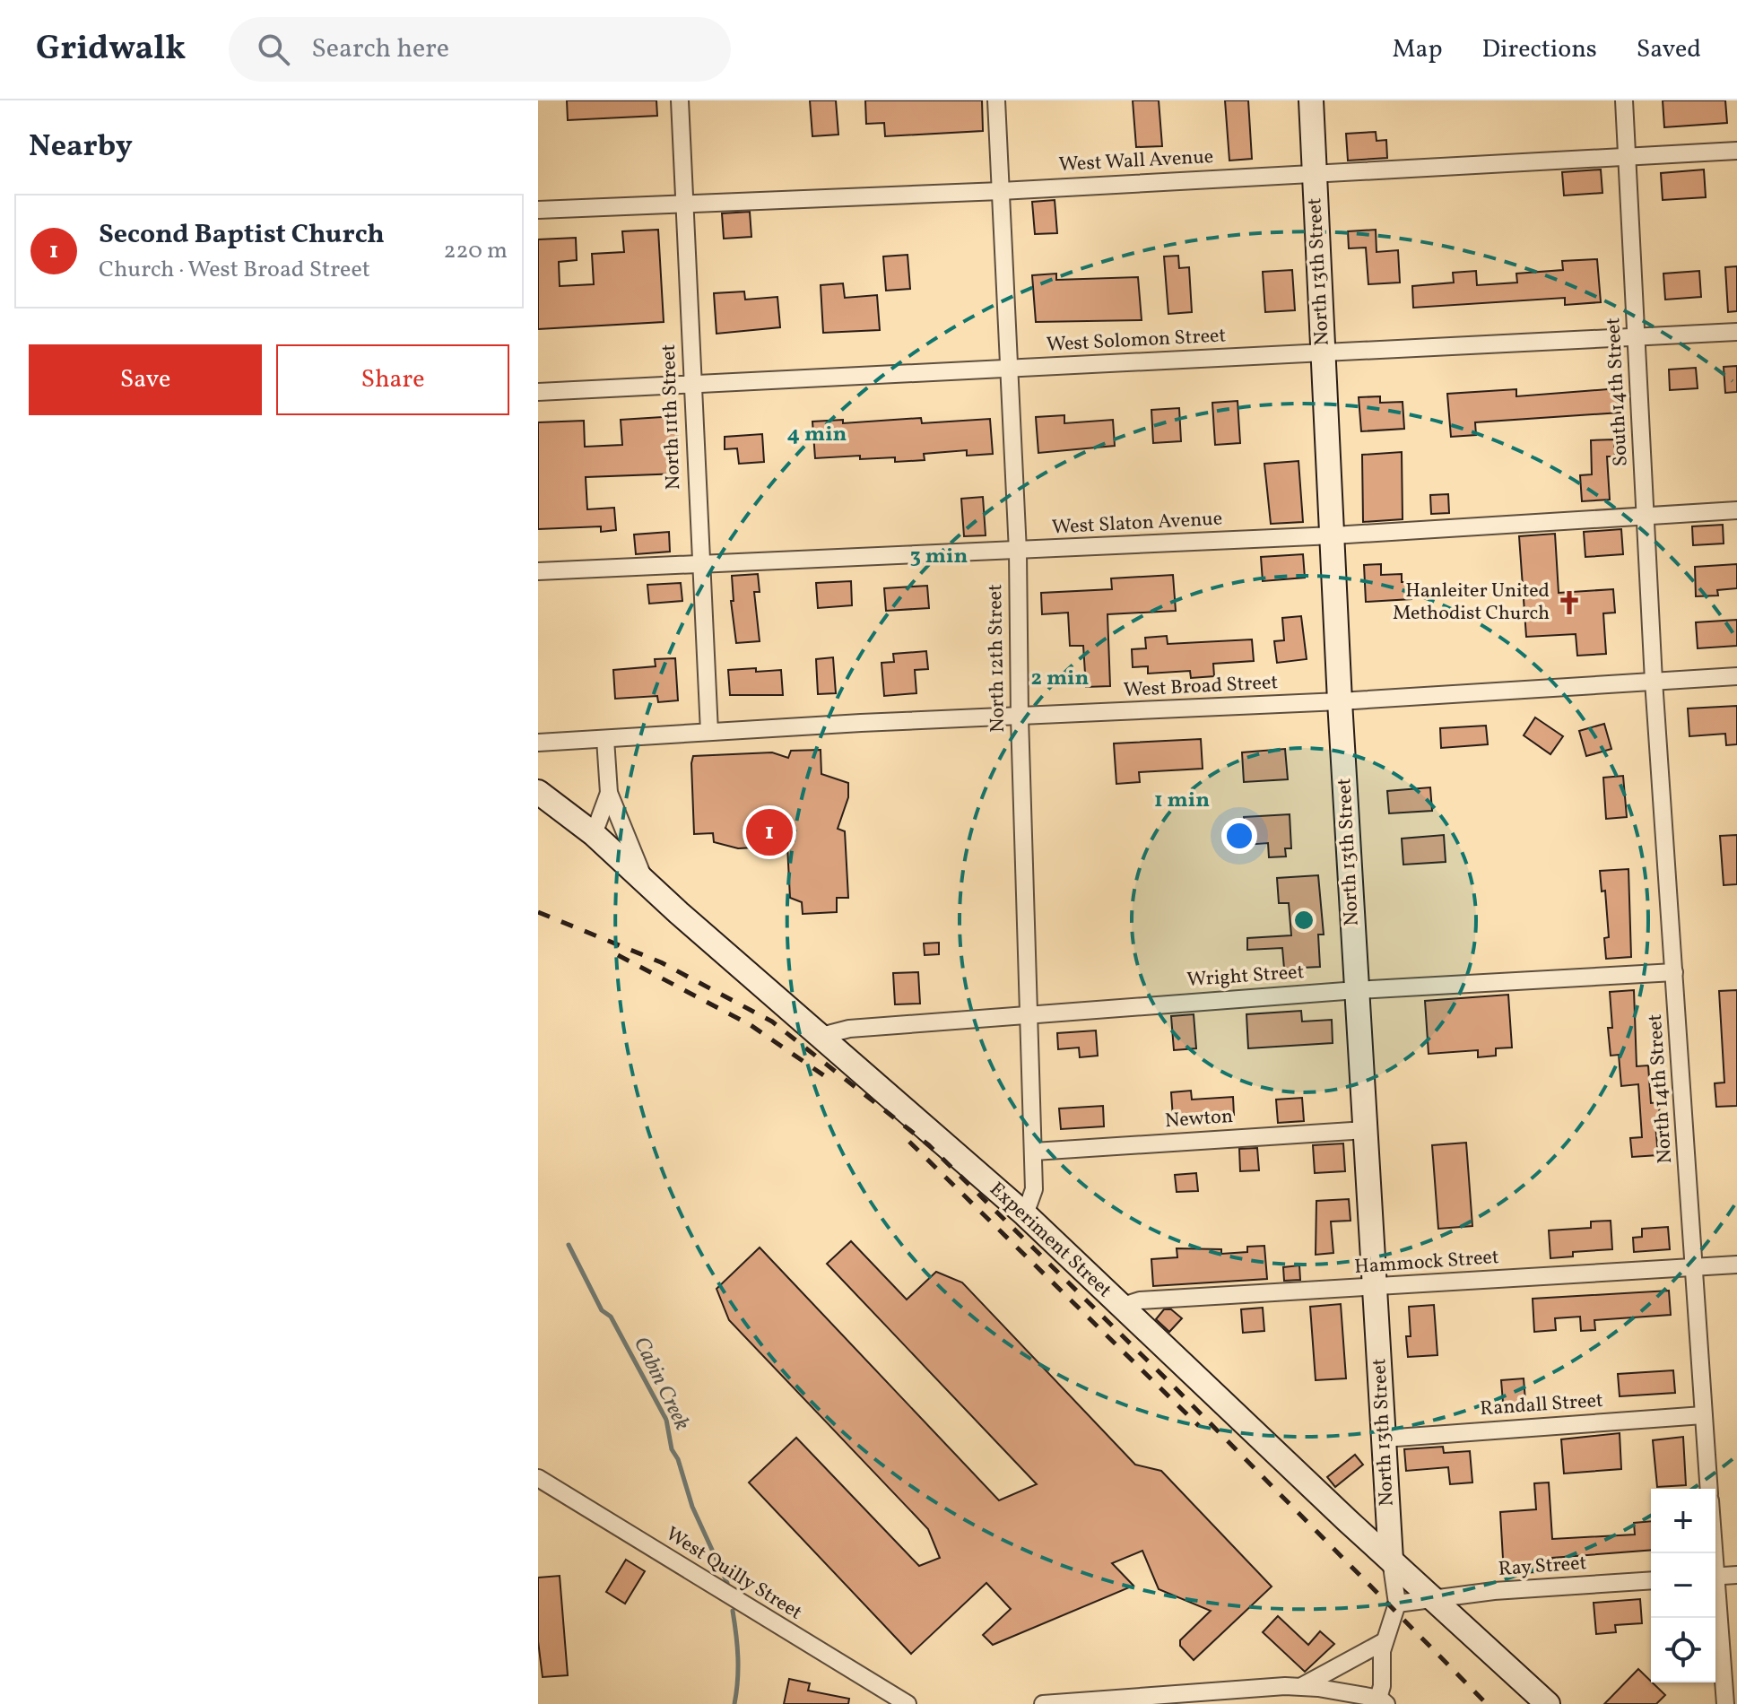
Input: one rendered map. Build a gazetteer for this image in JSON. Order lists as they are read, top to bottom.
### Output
{
  "streets": {
    "street": [
      "West Wall Avenue",
      "North 13th Street",
      "West Solomon Street",
      "South 14th Street",
      "North 11th Street",
      "West Slaton Avenue",
      "North 12th Street",
      "West Broad Street",
      "Wright Street",
      "North 14th Street",
      "Newton",
      "Experiment Street",
      "Hammock Street",
      "Randall Street",
      "Ray Street",
      "West Quilly Street"
    ]
  },
  "crossings": [
    ["West Wall Avenue", "North 13th Street"],
    ["West Wall Avenue", "South 14th Street"],
    ["West Wall Avenue", "North 11th Street"],
    ["West Wall Avenue", "North 12th Street"],
    ["North 13th Street", "West Solomon Street"],
    ["North 13th Street", "West Slaton Avenue"],
    ["North 13th Street", "West Broad Street"],
    ["North 13th Street", "Wright Street"],
    ["North 13th Street", "Newton"],
    ["North 13th Street", "Experiment Street"],
    ["North 13th Street", "Hammock Street"],
    ["North 13th Street", "Randall Street"],
    ["West Solomon Street", "South 14th Street"],
    ["West Solomon Street", "North 11th Street"],
    ["West Solomon Street", "North 12th Street"],
    ["South 14th Street", "West Slaton Avenue"],
    ["South 14th Street", "West Broad Street"],
    ["South 14th Street", "North 14th Street"],
    ["North 11th Street", "West Slaton Avenue"],
    ["North 11th Street", "West Broad Street"],
    ["West Slaton Avenue", "North 12th Street"],
    ["North 12th Street", "West Broad Street"],
    ["North 12th Street", "Wright Street"],
    ["North 12th Street", "Newton"],
    ["North 12th Street", "Experiment Street"],
    ["West Broad Street", "North 14th Street"],
    ["Wright Street", "North 14th Street"],
    ["Wright Street", "Experiment Street"],
    ["North 14th Street", "Hammock Street"],
    ["North 14th Street", "Randall Street"],
    ["Experiment Street", "Hammock Street"],
    ["Experiment Street", "Ray Street"]
  ],
  "water": ["Cabin Creek"],
  "places": {
    "church": ["Hanleiter United Methodist Church"]
  },
  "page": {
    "header": "Gridwalk",
    "search": "Search here",
    "nav": ["Map", "Directions", "Saved"],
    "heading": "Nearby",
    "list": [
      {
        "mark": "1",
        "name": "Second Baptist Church",
        "note": "Church · West Broad Street",
        "value": "220 m"
      }
    ],
    "buttons": ["Save", "Share"],
    "pins": "1",
    "map_buttons": ["+", "−"]
  },
  "rings": [
    "4 min",
    "3 min",
    "2 min",
    "1 min"
  ]
}
